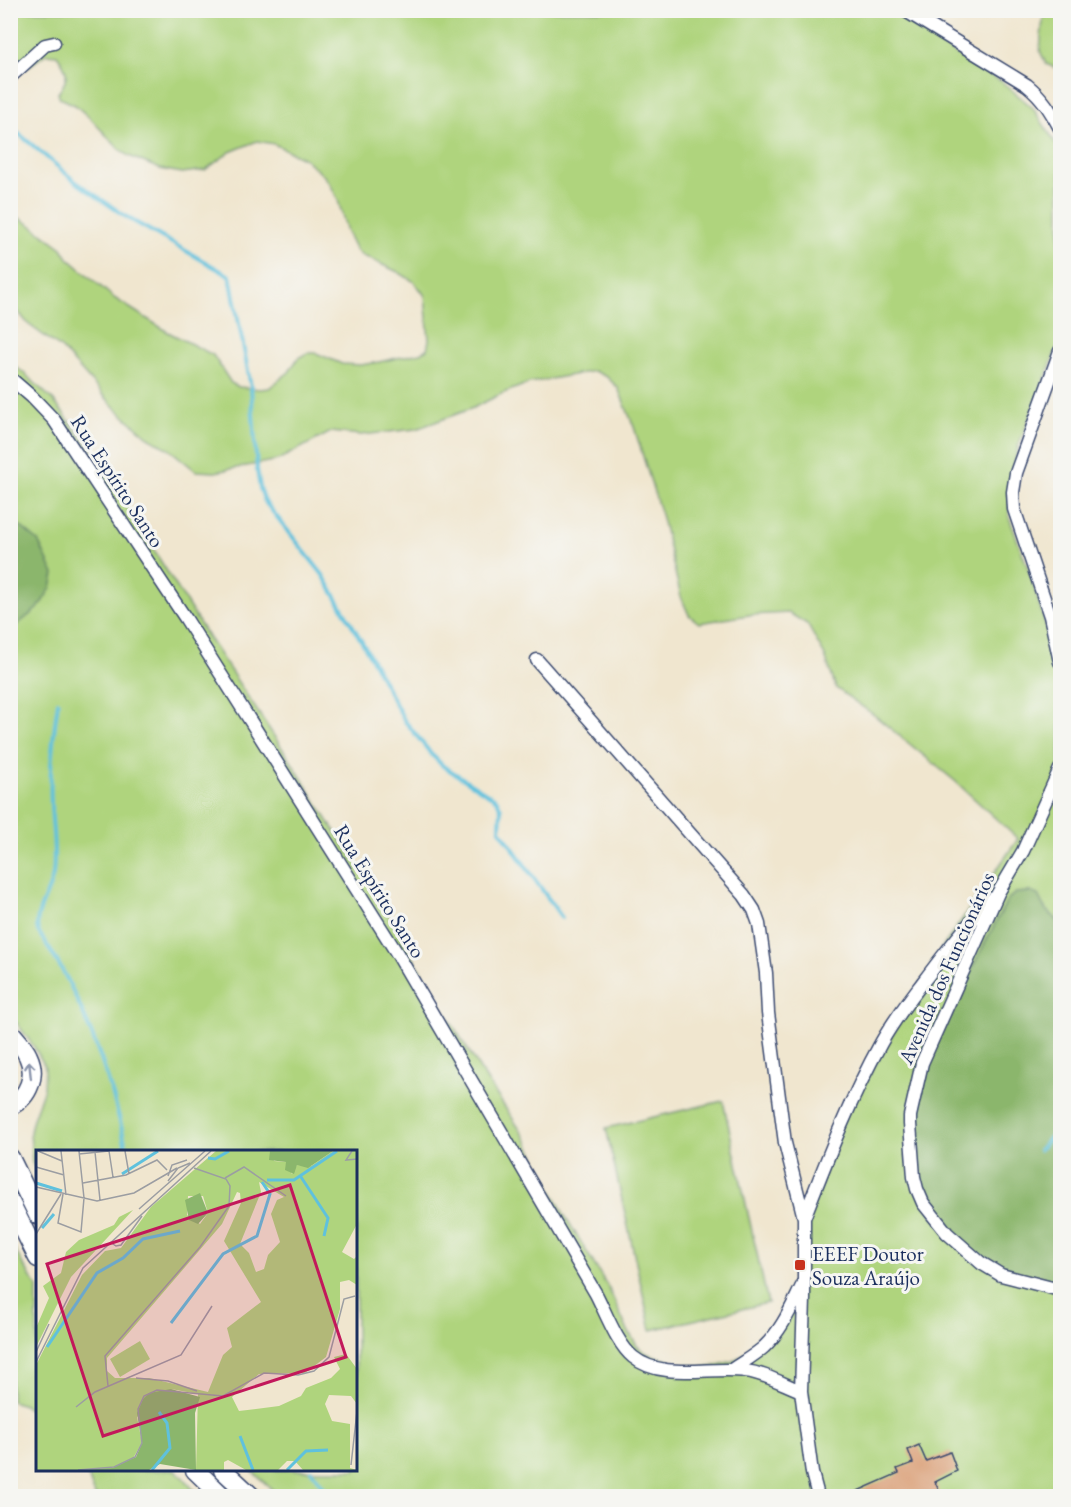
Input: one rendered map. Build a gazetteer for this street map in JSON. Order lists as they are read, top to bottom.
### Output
{
  "streets": {
    "street": ["Rua Espírito Santo", "Avenida dos Funcionários"]
  },
  "places": {
    "transit": ["EEEF Doutor Souza Araújo"]
  }
}
